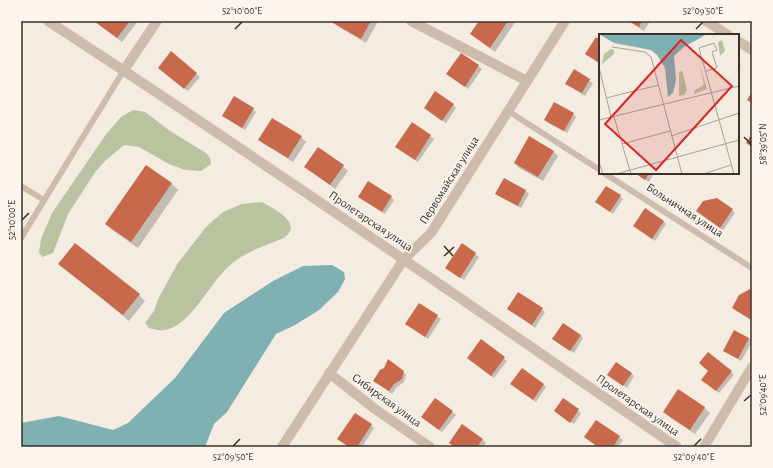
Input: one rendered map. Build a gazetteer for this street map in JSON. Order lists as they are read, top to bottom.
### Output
{
  "streets": {
    "street": ["Первомайская улица", "Пролетарская улица", "Сибирская улица"],
    "lane": ["Больничная улица"]
  },
  "crossings": [
    ["Первомайская улица", "Пролетарская улица"],
    ["Первомайская улица", "Сибирская улица"]
  ],
  "coordinates": [
    "52°10'00\"E",
    "52°09'50\"E",
    "58°39'05\"N",
    "52°09'40\"E"
  ]
}
